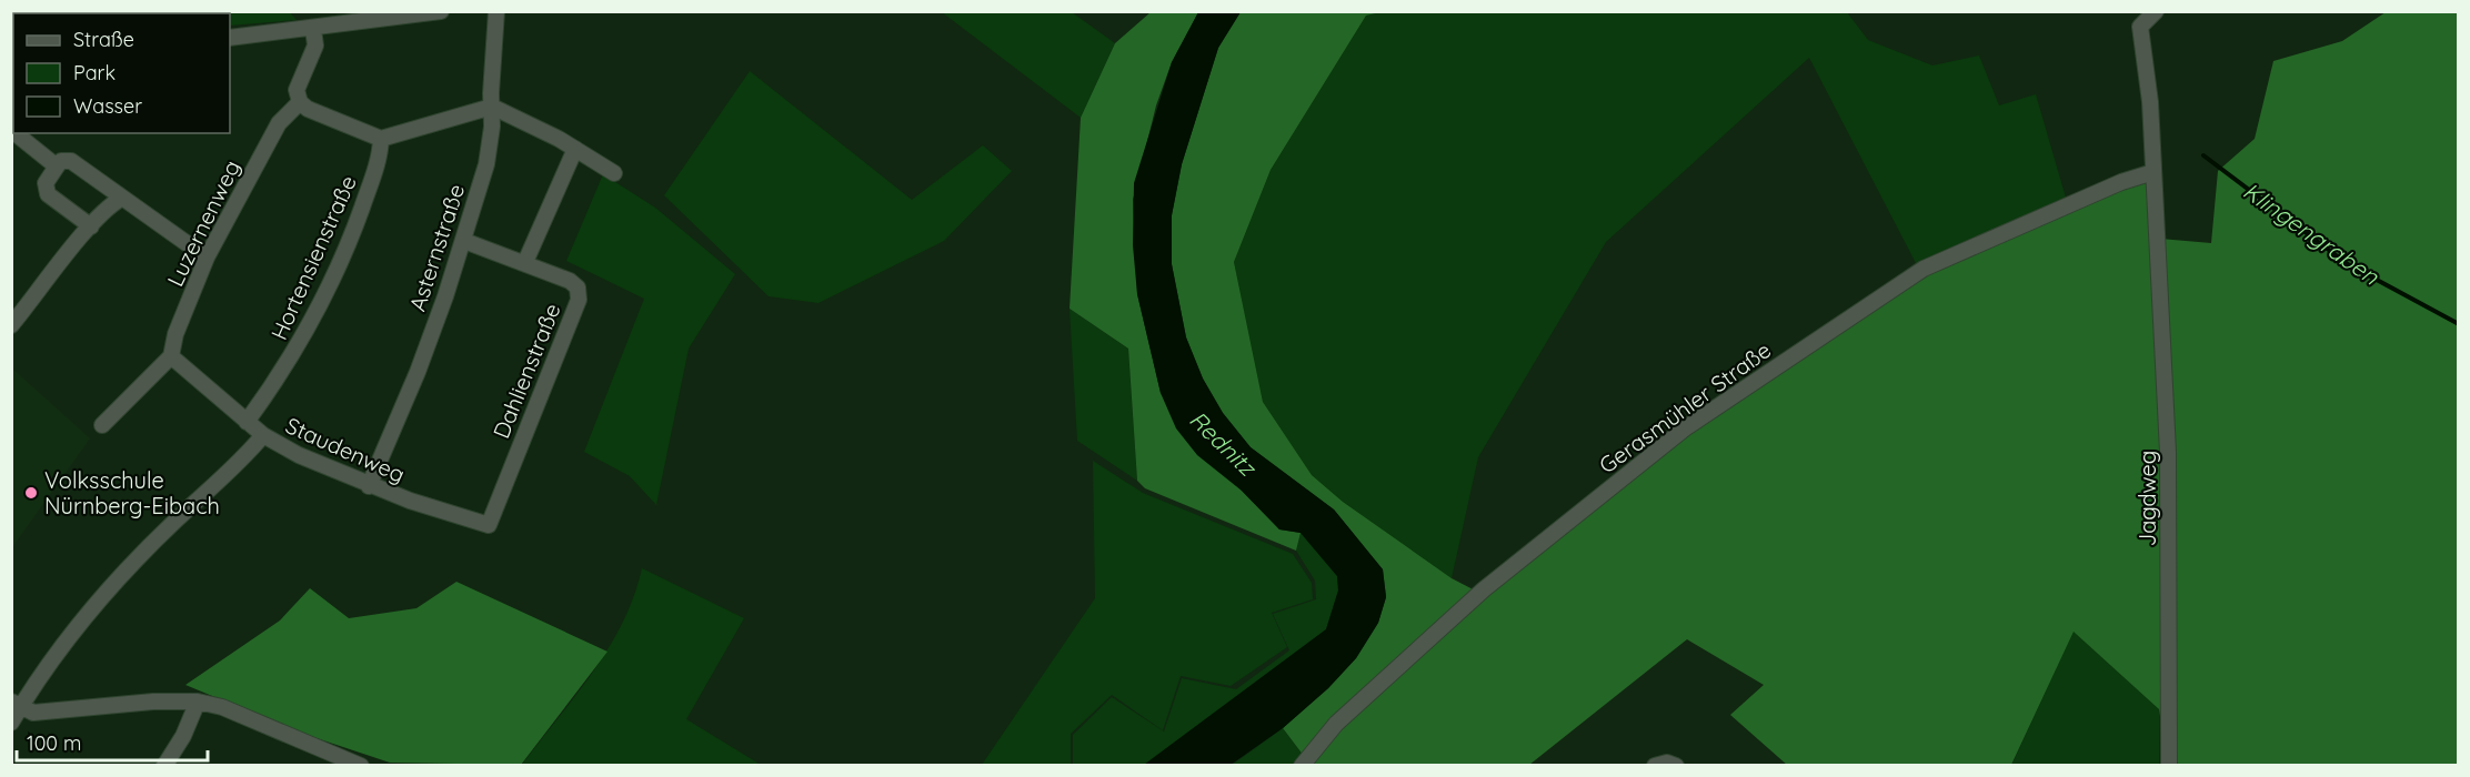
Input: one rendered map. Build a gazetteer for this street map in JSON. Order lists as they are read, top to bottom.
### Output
{
  "streets": {
    "street": [
      "Luzernenweg",
      "Asternstraße",
      "Hortensienstraße",
      "Dahlienstraße",
      "Gerasmühler Straße",
      "Staudenweg",
      "Jagdweg"
    ]
  },
  "crossings": [
    ["Luzernenweg", "Staudenweg"],
    ["Asternstraße", "Dahlienstraße"],
    ["Asternstraße", "Staudenweg"],
    ["Hortensienstraße", "Staudenweg"],
    ["Dahlienstraße", "Staudenweg"],
    ["Gerasmühler Straße", "Jagdweg"]
  ],
  "water": ["Klingengraben", "Rednitz"],
  "places": ["Volksschule Nürnberg-Eibach"],
  "legend": ["Straße", "Park", "Wasser"],
  "scale_bar": "100 m"
}
